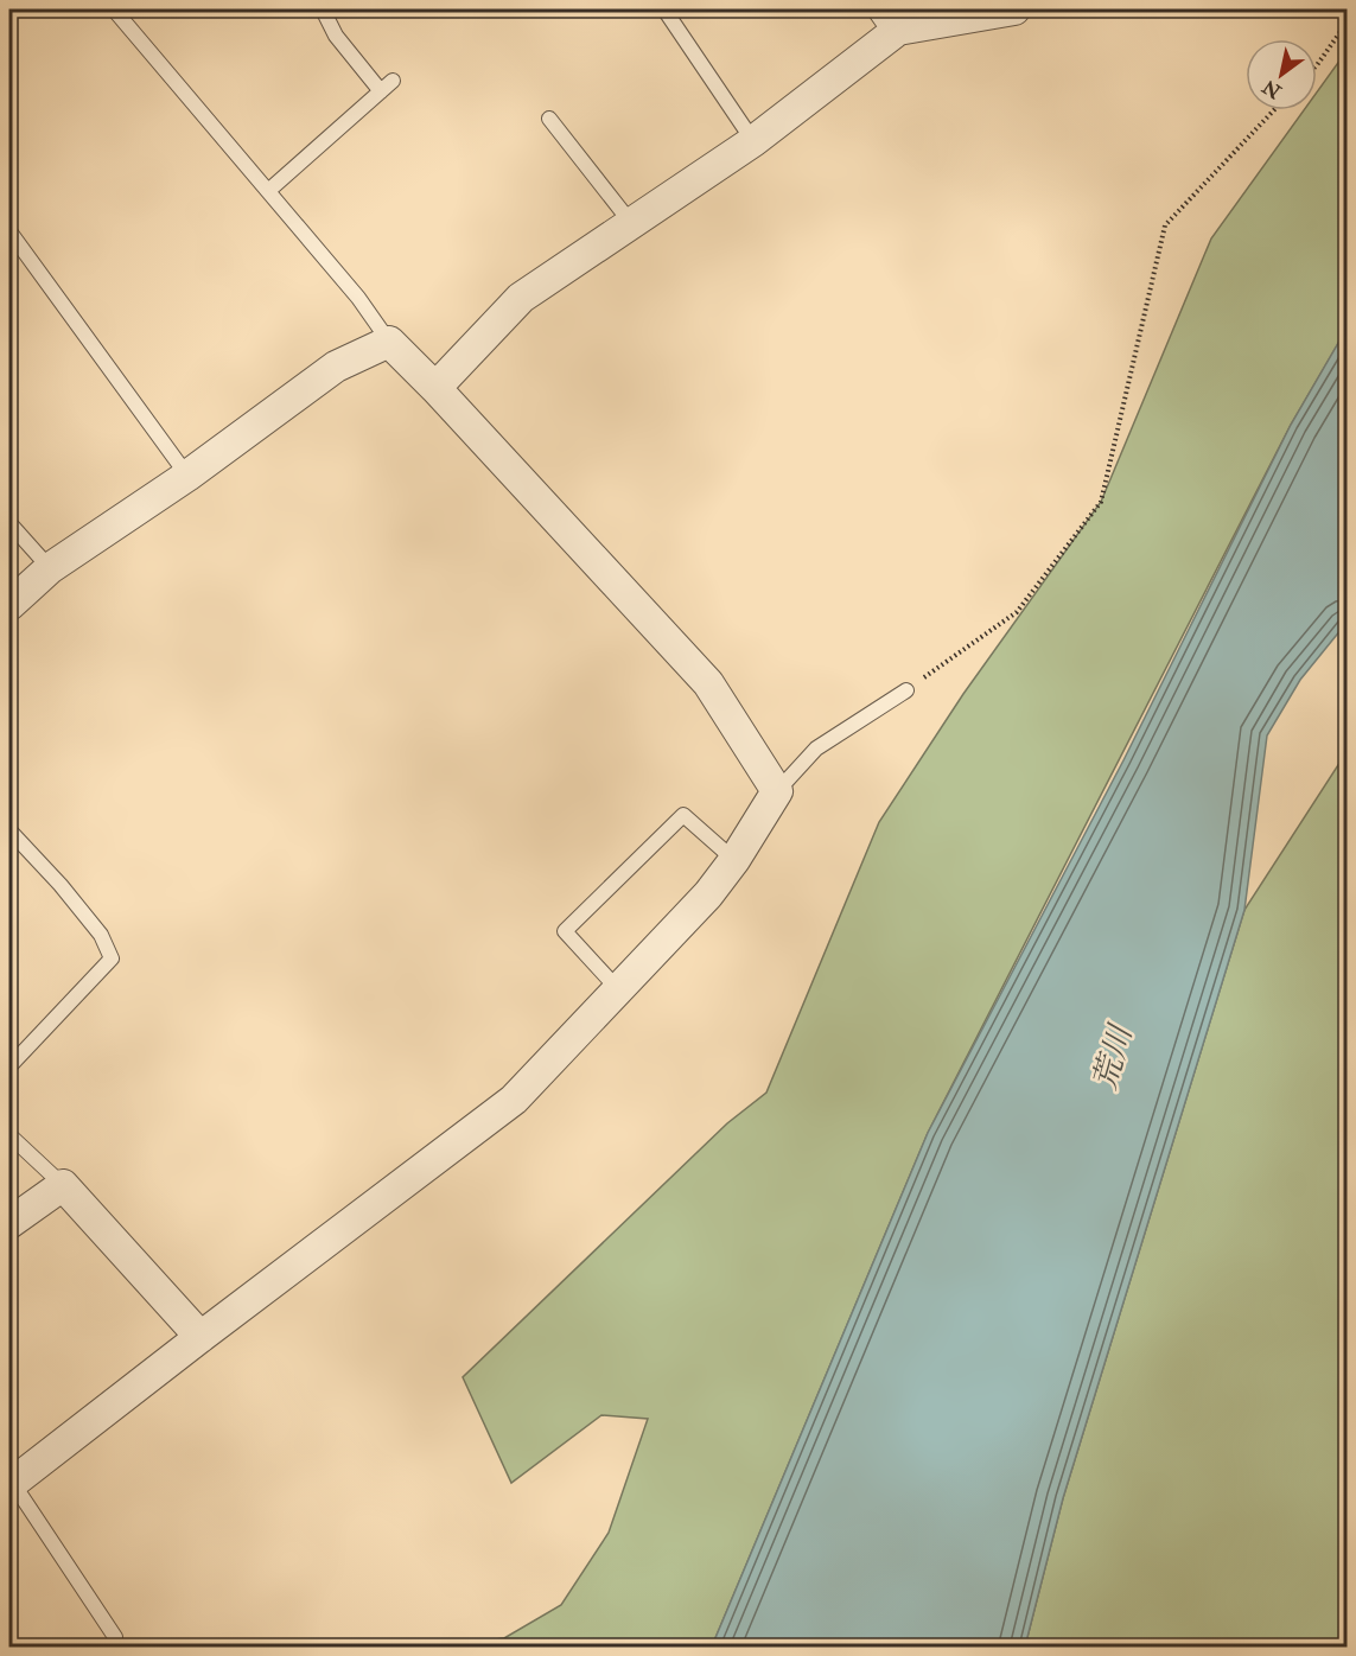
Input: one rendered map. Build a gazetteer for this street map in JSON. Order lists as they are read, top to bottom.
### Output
{
  "water": ["荒川"],
  "north": "bottom left"
}
